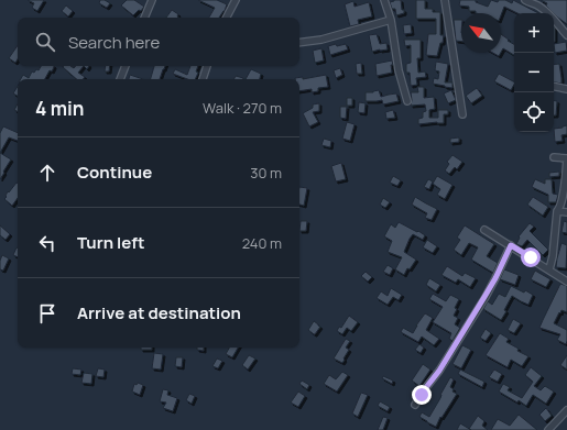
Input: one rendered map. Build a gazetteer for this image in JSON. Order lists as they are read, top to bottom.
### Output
{
  "north": "top left",
  "page": {
    "map_buttons": ["+", "−"],
    "search": "Search here",
    "heading": ["4 min", "Walk · 270 m"],
    "list": [
      ["Continue", "30 m"],
      ["Turn left", "240 m"],
      "Arrive at destination"
    ]
  }
}
